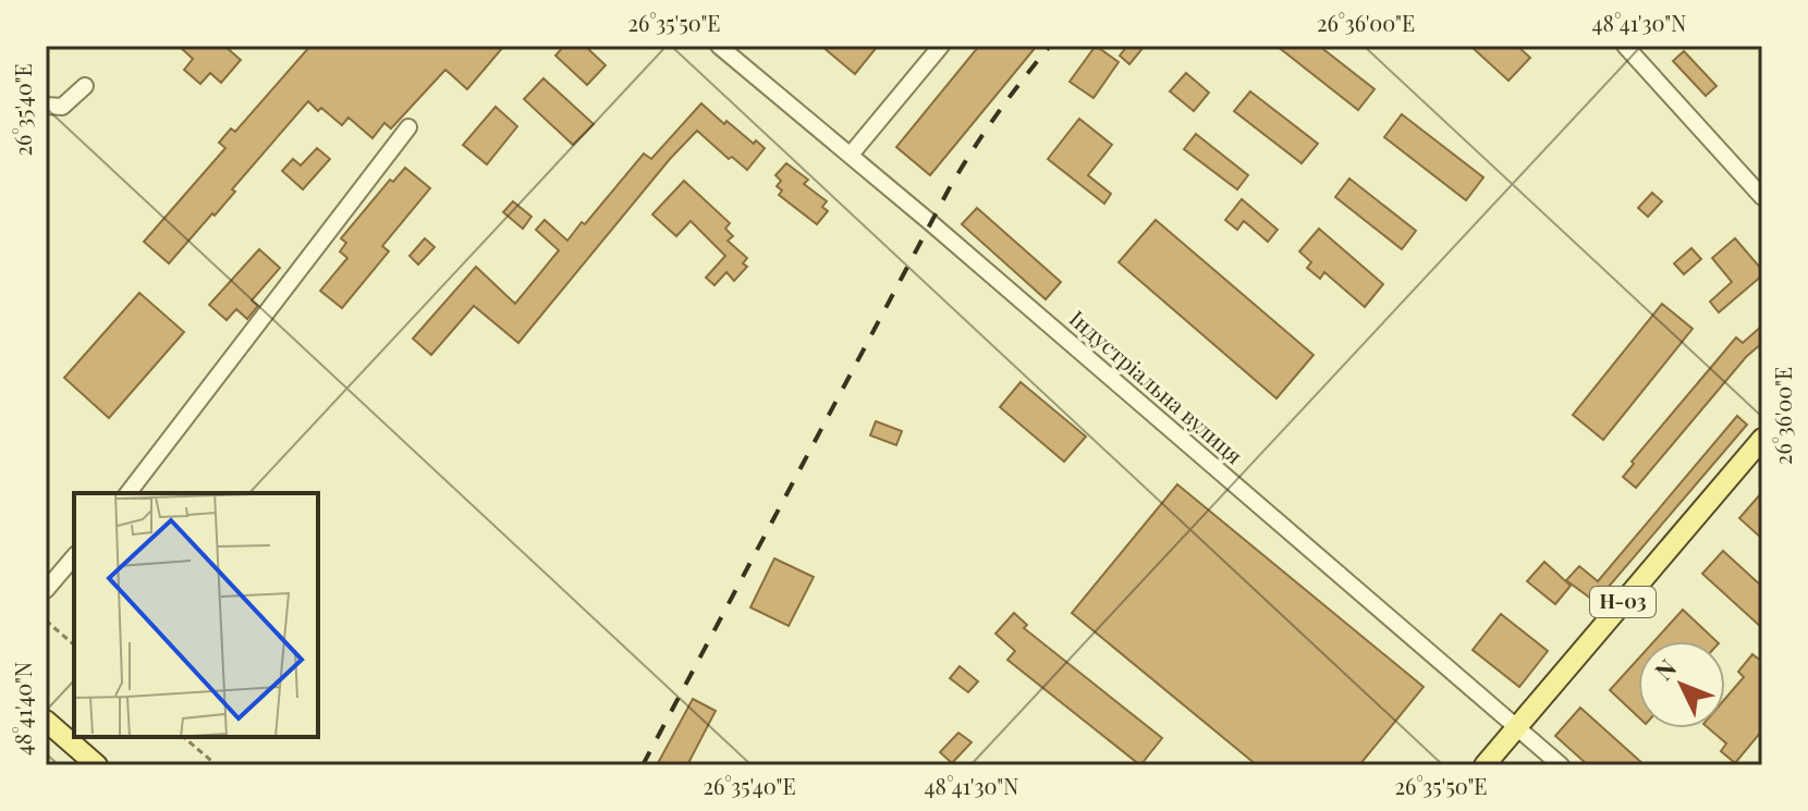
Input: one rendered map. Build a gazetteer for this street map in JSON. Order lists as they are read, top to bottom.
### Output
{
  "streets": {
    "main road": ["Н-03"],
    "street": ["Індустріальна вулиця"]
  },
  "crossings": [
    ["Індустріальна вулиця", "Н-03"]
  ],
  "north": "top left",
  "coordinates": [
    "26°35'50\"E",
    "26°36'00\"E",
    "48°41'30\"N",
    "26°35'40\"E",
    "48°41'40\"N"
  ]
}
